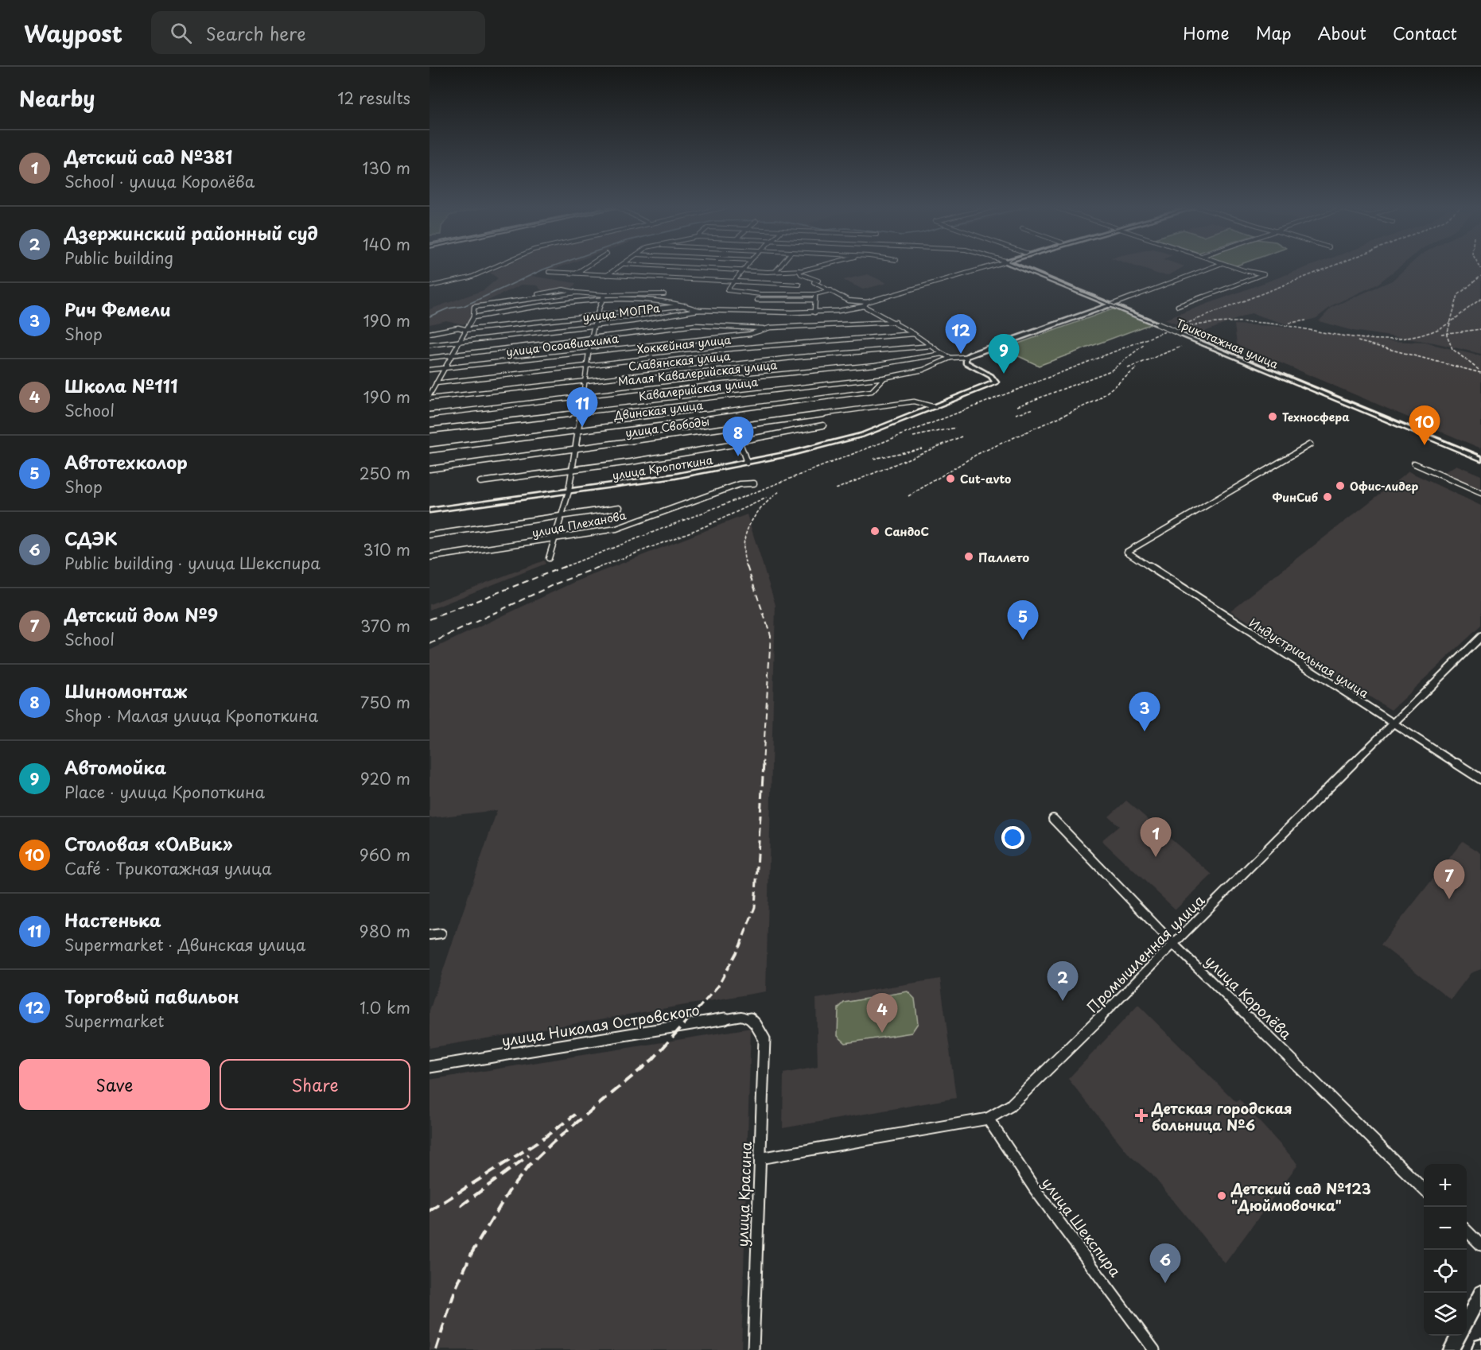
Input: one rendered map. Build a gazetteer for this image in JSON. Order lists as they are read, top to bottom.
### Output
{
  "streets": {
    "main road": ["Трикотажная улица", "улица Кропоткина"],
    "street": [
      "улица МОПРа",
      "Хоккейная улица",
      "улица Осоавиахима",
      "Славянская улица",
      "Малая Кавалерийская улица",
      "Кавалерийская улица",
      "Двинская улица",
      "улица Свободы",
      "улица Плеханова",
      "Индустриальная улица",
      "Промышленная улица",
      "улица Королёва",
      "улица Николая Островского",
      "улица Красина",
      "улица Шекспира"
    ]
  },
  "crossings": [
    ["Кавалерийская улица", "Двинская улица"],
    ["Кавалерийская улица", "улица Кропоткина"],
    ["улица Свободы", "улица Кропоткина"],
    ["Индустриальная улица", "Промышленная улица"],
    ["Промышленная улица", "улица Королёва"],
    ["Промышленная улица", "улица Красина"],
    ["Промышленная улица", "улица Шекспира"],
    ["улица Николая Островского", "улица Красина"]
  ],
  "places": {
    "other": [
      "Техносфера",
      "Cut-avto",
      "Офис-лидер",
      "ФинСиб",
      "СандоС",
      "Паллето",
      "Детский сад №123 \"Дюймовочка\""
    ],
    "health": ["Детская городская больница №6"]
  },
  "page": {
    "header": "Waypost",
    "search": "Search here",
    "nav": [
      "Home",
      "Map",
      "About",
      "Contact"
    ],
    "heading": ["Nearby", "12 results"],
    "list": [
      {
        "mark": "1",
        "name": "Детский сад №381",
        "note": "School · улица Королёва",
        "value": "130 m"
      },
      {
        "mark": "2",
        "name": "Дзержинский районный суд",
        "note": "Public building",
        "value": "140 m"
      },
      {
        "mark": "3",
        "name": "Рич Фемели",
        "note": "Shop",
        "value": "190 m"
      },
      {
        "mark": "4",
        "name": "Школа №111",
        "note": "School",
        "value": "190 m"
      },
      {
        "mark": "5",
        "name": "Автотехколор",
        "note": "Shop",
        "value": "250 m"
      },
      {
        "mark": "6",
        "name": "СДЭК",
        "note": "Public building · улица Шекспира",
        "value": "310 m"
      },
      {
        "mark": "7",
        "name": "Детский дом №9",
        "note": "School",
        "value": "370 m"
      },
      {
        "mark": "8",
        "name": "Шиномонтаж",
        "note": "Shop · Малая улица Кропоткина",
        "value": "750 m"
      },
      {
        "mark": "9",
        "name": "Автомойка",
        "note": "Place · улица Кропоткина",
        "value": "920 m"
      },
      {
        "mark": "10",
        "name": "Столовая «ОлВик»",
        "note": "Café · Трикотажная улица",
        "value": "960 m"
      },
      {
        "mark": "11",
        "name": "Настенька",
        "note": "Supermarket · Двинская улица",
        "value": "980 m"
      },
      {
        "mark": "12",
        "name": "Торговый павильон",
        "note": "Supermarket",
        "value": "1.0 km"
      }
    ],
    "pins": [
      "12",
      "9",
      "11",
      "10",
      "8",
      "5",
      "3",
      "1",
      "7",
      "2",
      "4",
      "6"
    ],
    "buttons": ["Save", "Share"],
    "map_buttons": ["+", "−"]
  }
}
